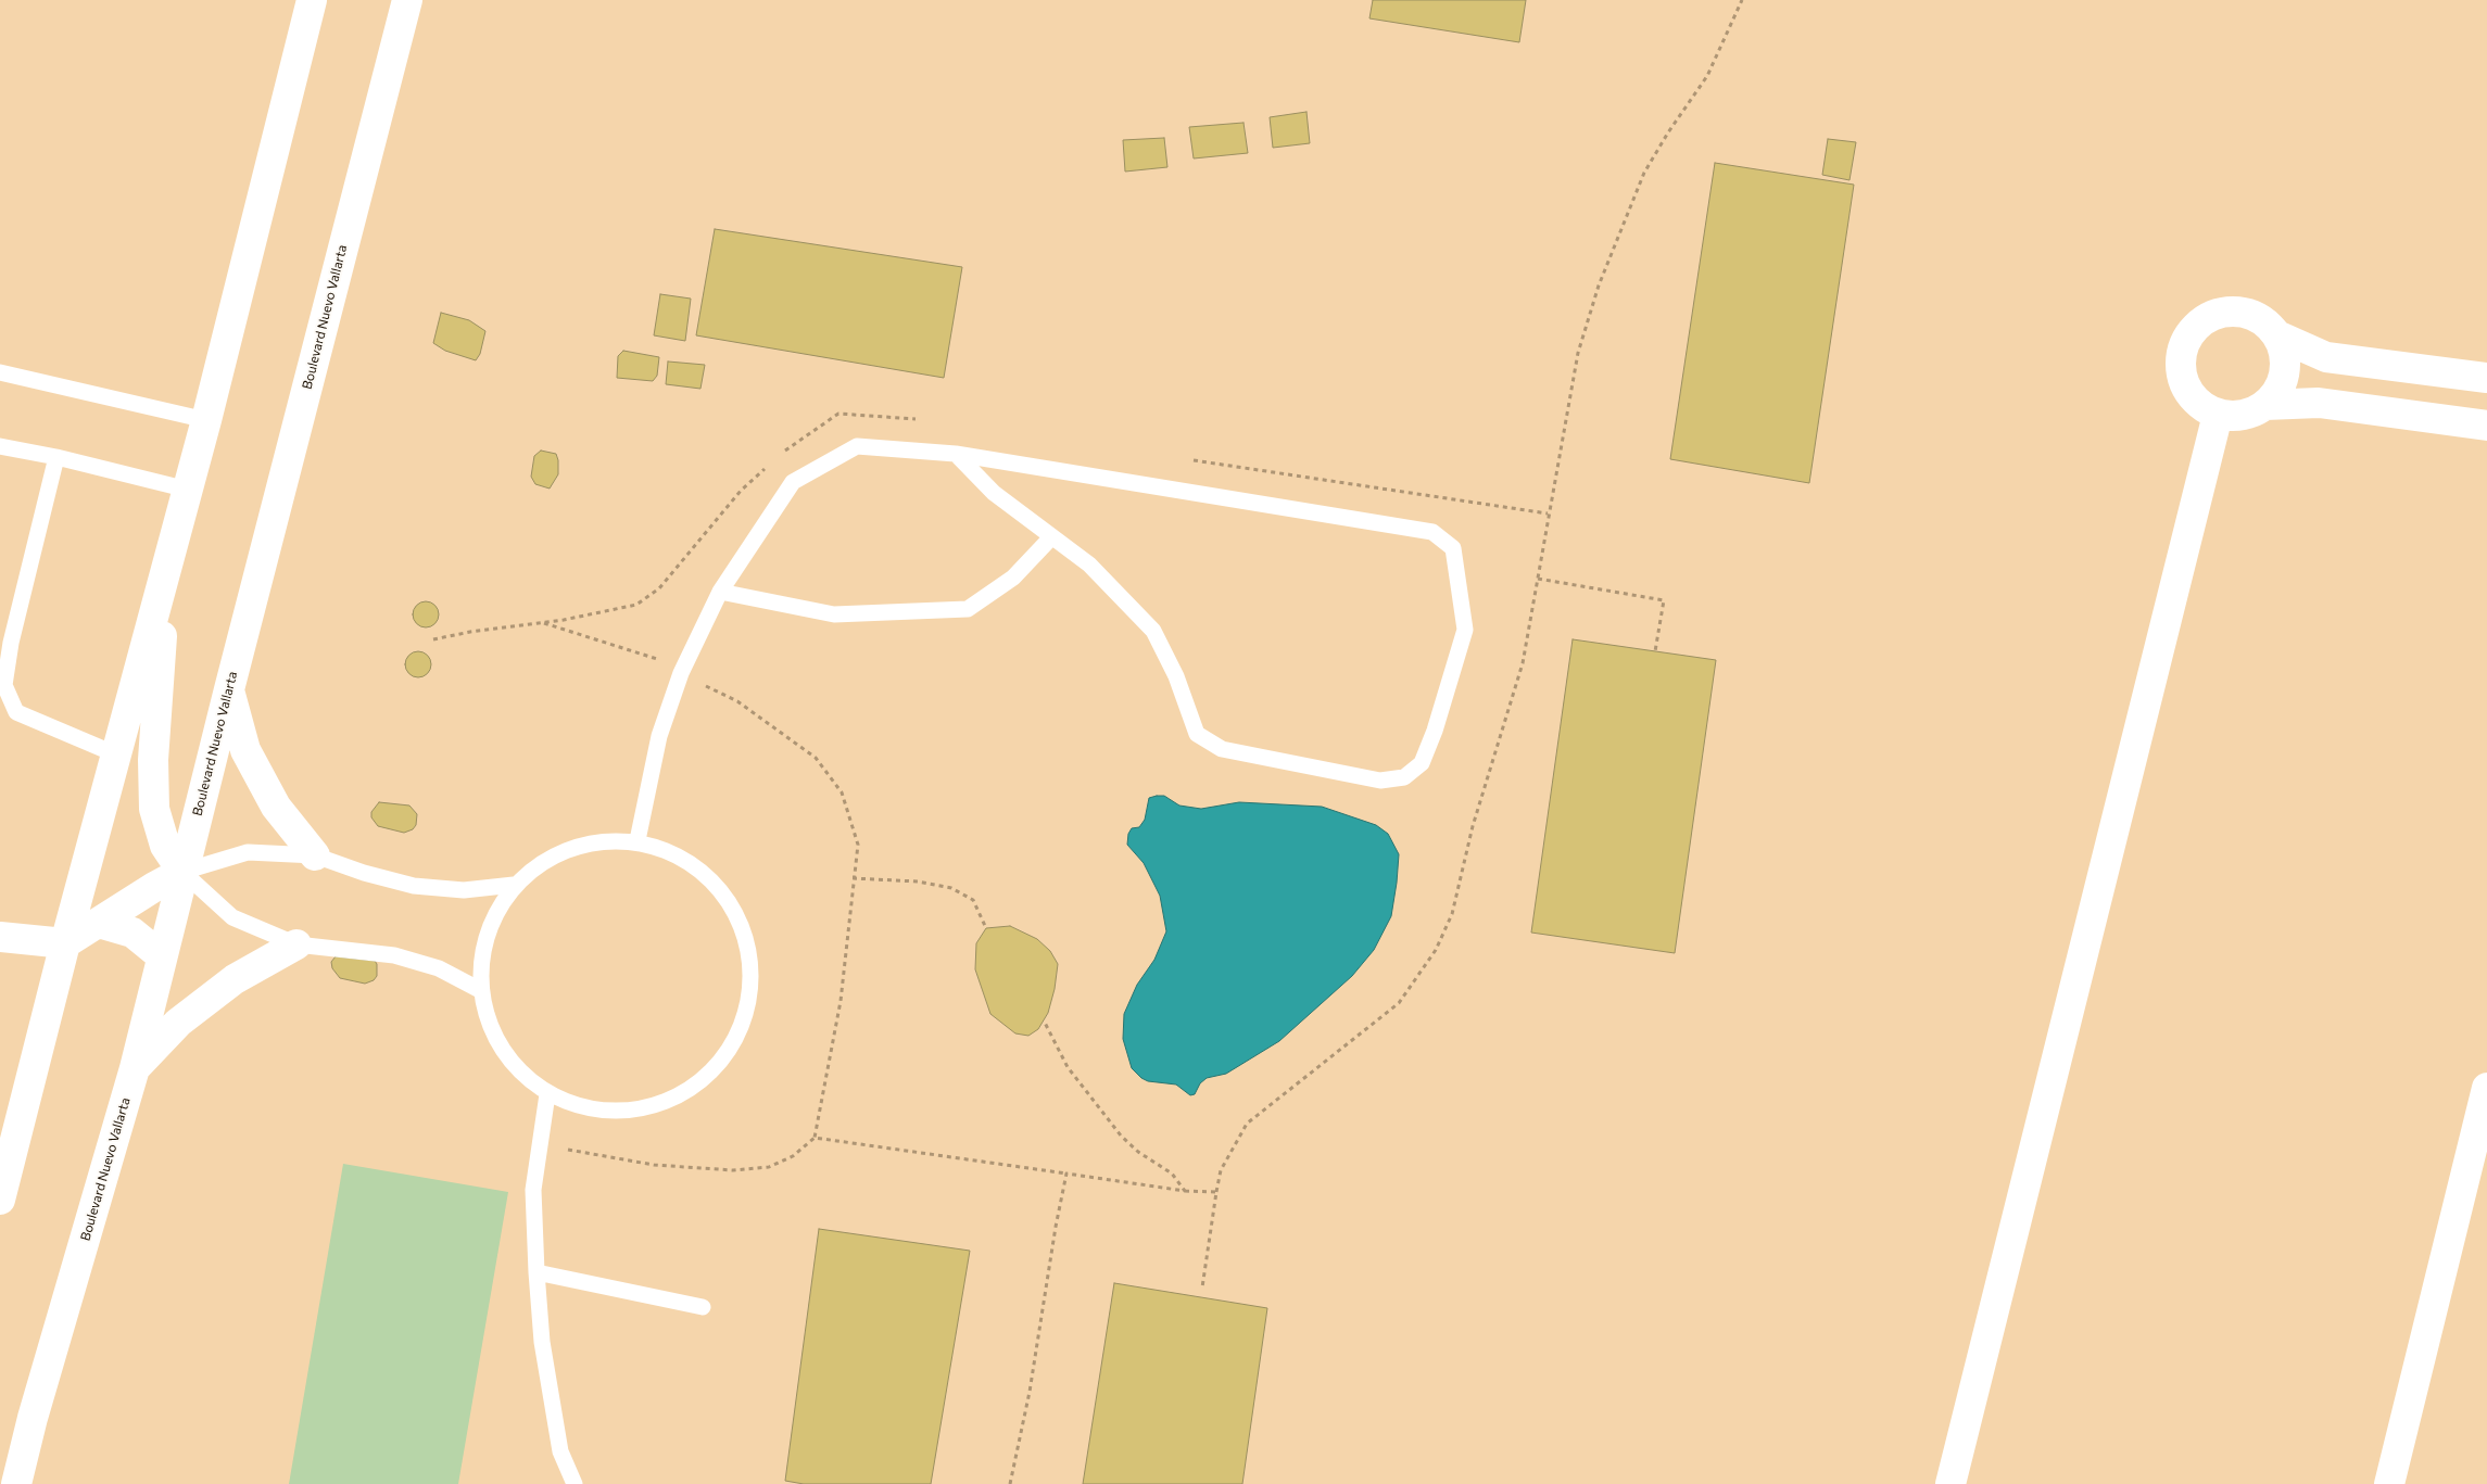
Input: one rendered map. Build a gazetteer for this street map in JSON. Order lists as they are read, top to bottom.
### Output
{
  "streets": {
    "main road": ["Boulevard Nuevo Vallarta"]
  }
}
